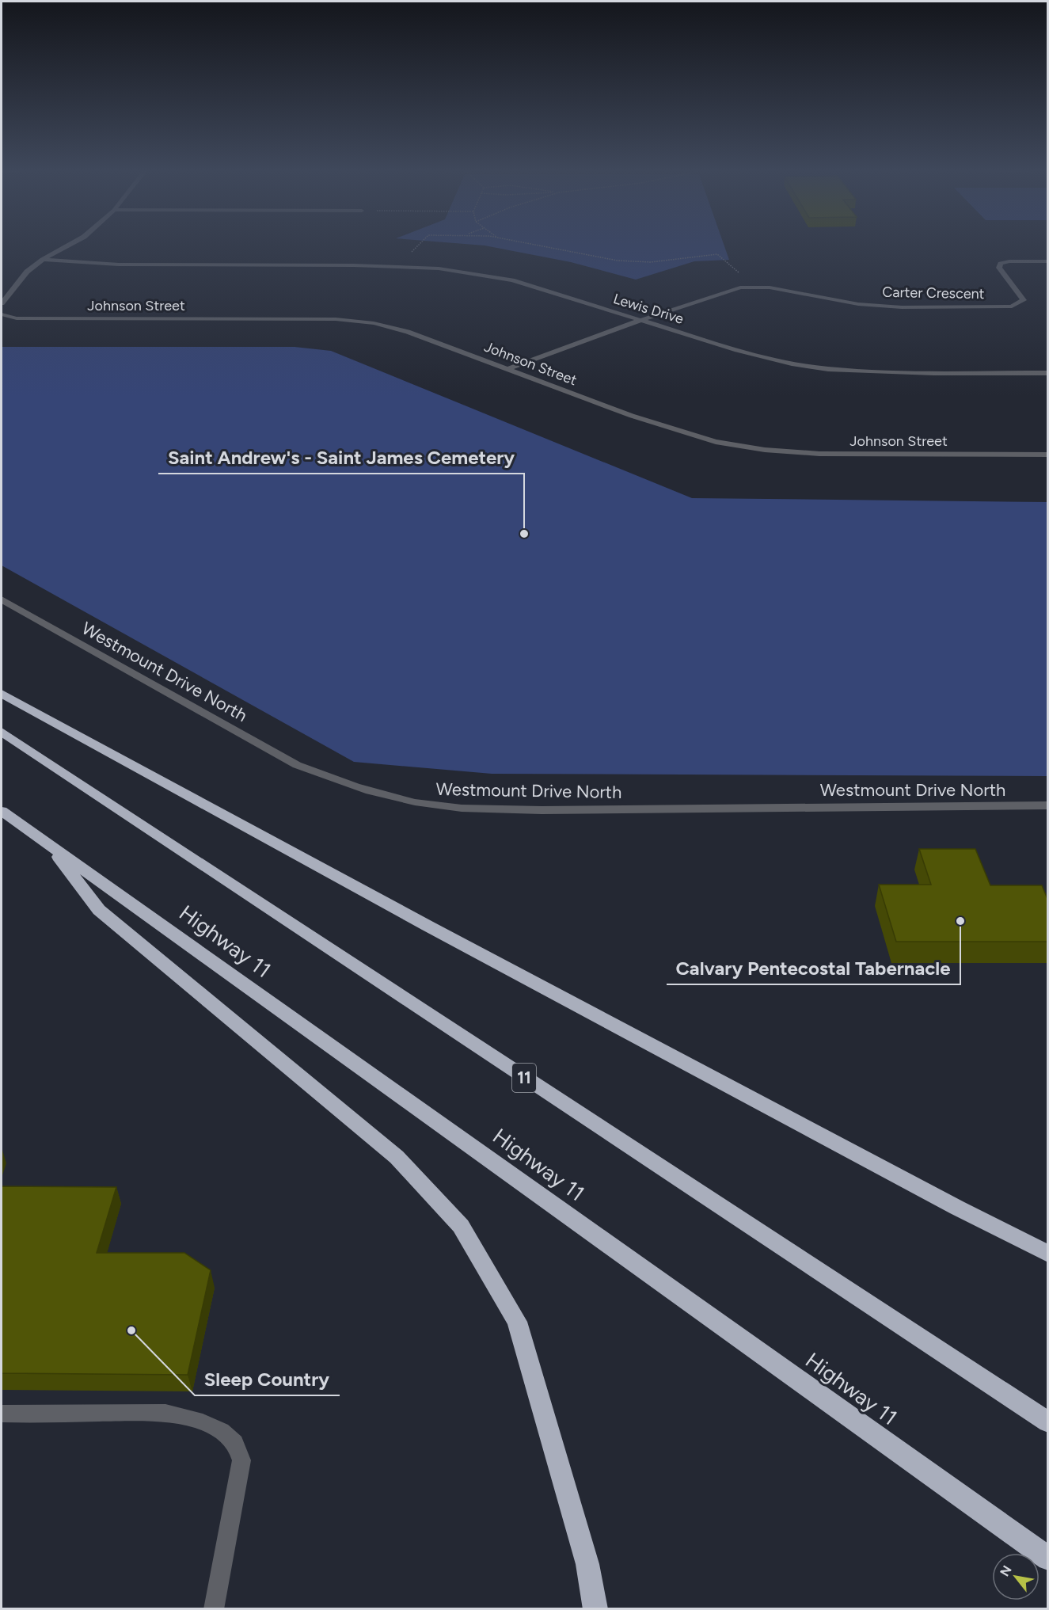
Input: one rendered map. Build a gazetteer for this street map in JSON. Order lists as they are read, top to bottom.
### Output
{
  "streets": {
    "highway": ["Highway 11", "11"],
    "street": [
      "Carter Crescent",
      "Johnson Street",
      "Lewis Drive",
      "Westmount Drive North"
    ]
  },
  "crossings": [
    ["Carter Crescent", "Johnson Street"],
    ["Carter Crescent", "Lewis Drive"]
  ],
  "places": ["Saint Andrew's - Saint James Cemetery", "Calvary Pentecostal Tabernacle", "Sleep Country"],
  "north": "top left"
}
